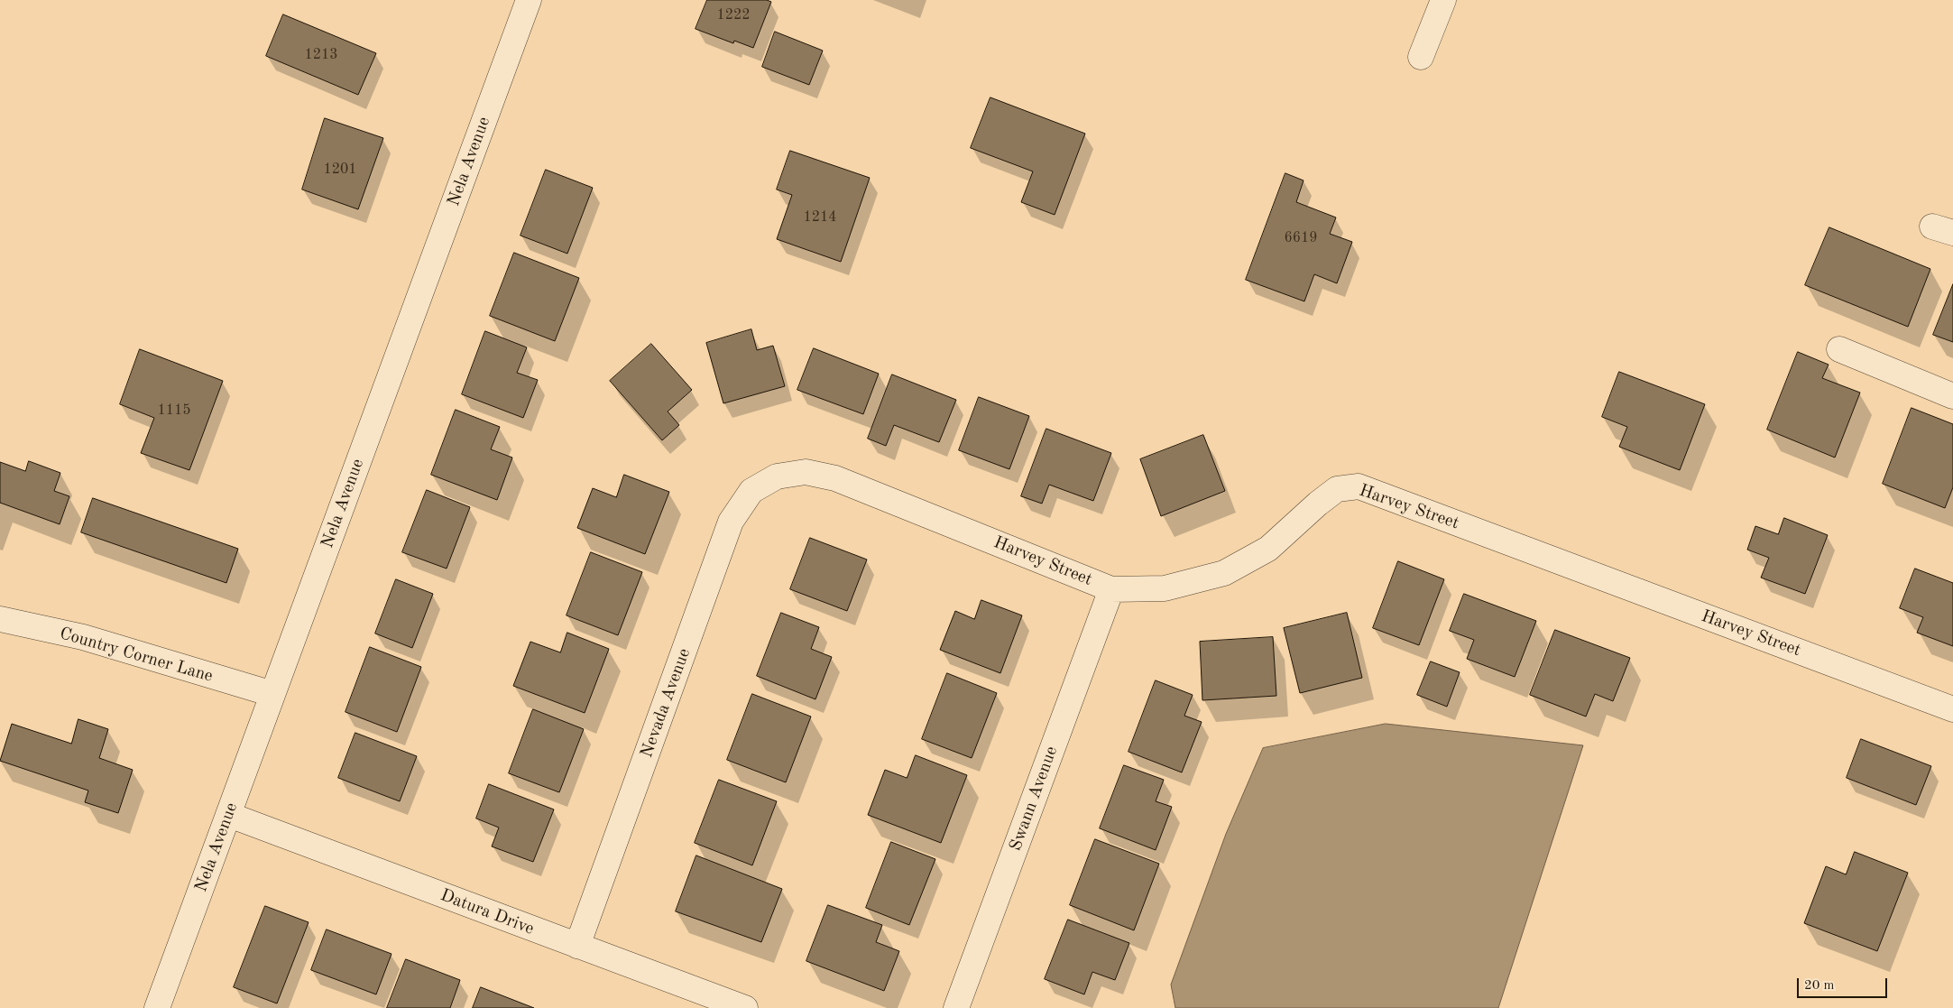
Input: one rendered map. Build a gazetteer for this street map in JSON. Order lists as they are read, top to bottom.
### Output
{
  "streets": {
    "street": [
      "Nela Avenue",
      "Harvey Street",
      "Country Corner Lane",
      "Nevada Avenue",
      "Swann Avenue",
      "Datura Drive"
    ]
  },
  "crossings": [
    ["Nela Avenue", "Country Corner Lane"],
    ["Nela Avenue", "Datura Drive"],
    ["Harvey Street", "Nevada Avenue"],
    ["Harvey Street", "Swann Avenue"],
    ["Nevada Avenue", "Datura Drive"]
  ],
  "house_numbers": [
    "1222",
    "1213",
    "1201",
    "1214",
    "6619",
    "1115"
  ],
  "scale_bar": "20 m"
}
